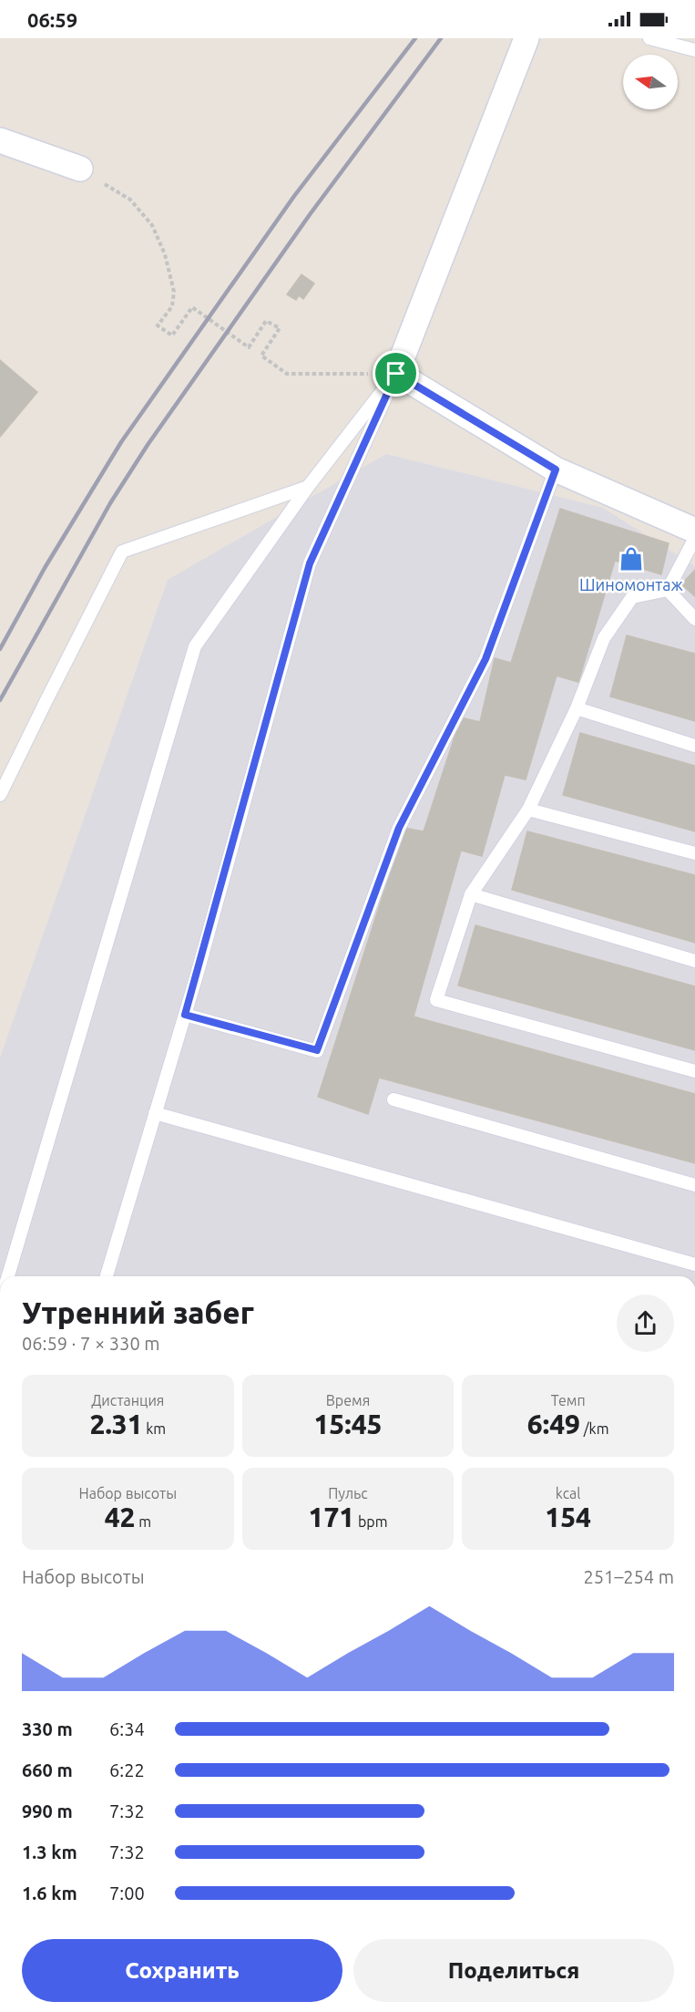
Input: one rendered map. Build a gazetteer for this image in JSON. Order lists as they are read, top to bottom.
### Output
{
  "places": {
    "shop": ["Шиномонтаж"]
  },
  "north": "left",
  "page": {
    "status": "06:59",
    "heading": ["Утренний забег", "06:59 · 7 × 330 m"],
    "stats": [
      ["Дистанция", "2.31 km"],
      ["Время", "15:45"],
      ["Темп", "6:49 /km"],
      ["Набор высоты", "42 m"],
      ["Пульс", "171 bpm"],
      ["kcal", "154"]
    ],
    "chart": ["Набор высоты", "251–254 m"],
    "list": [
      {
        "name": "330 m",
        "note": "6:34"
      },
      {
        "name": "660 m",
        "note": "6:22"
      },
      {
        "name": "990 m",
        "note": "7:32"
      },
      {
        "name": "1.3 km",
        "note": "7:32"
      },
      {
        "name": "1.6 km",
        "note": "7:00"
      }
    ],
    "buttons": ["Сохранить", "Поделиться"]
  }
}
